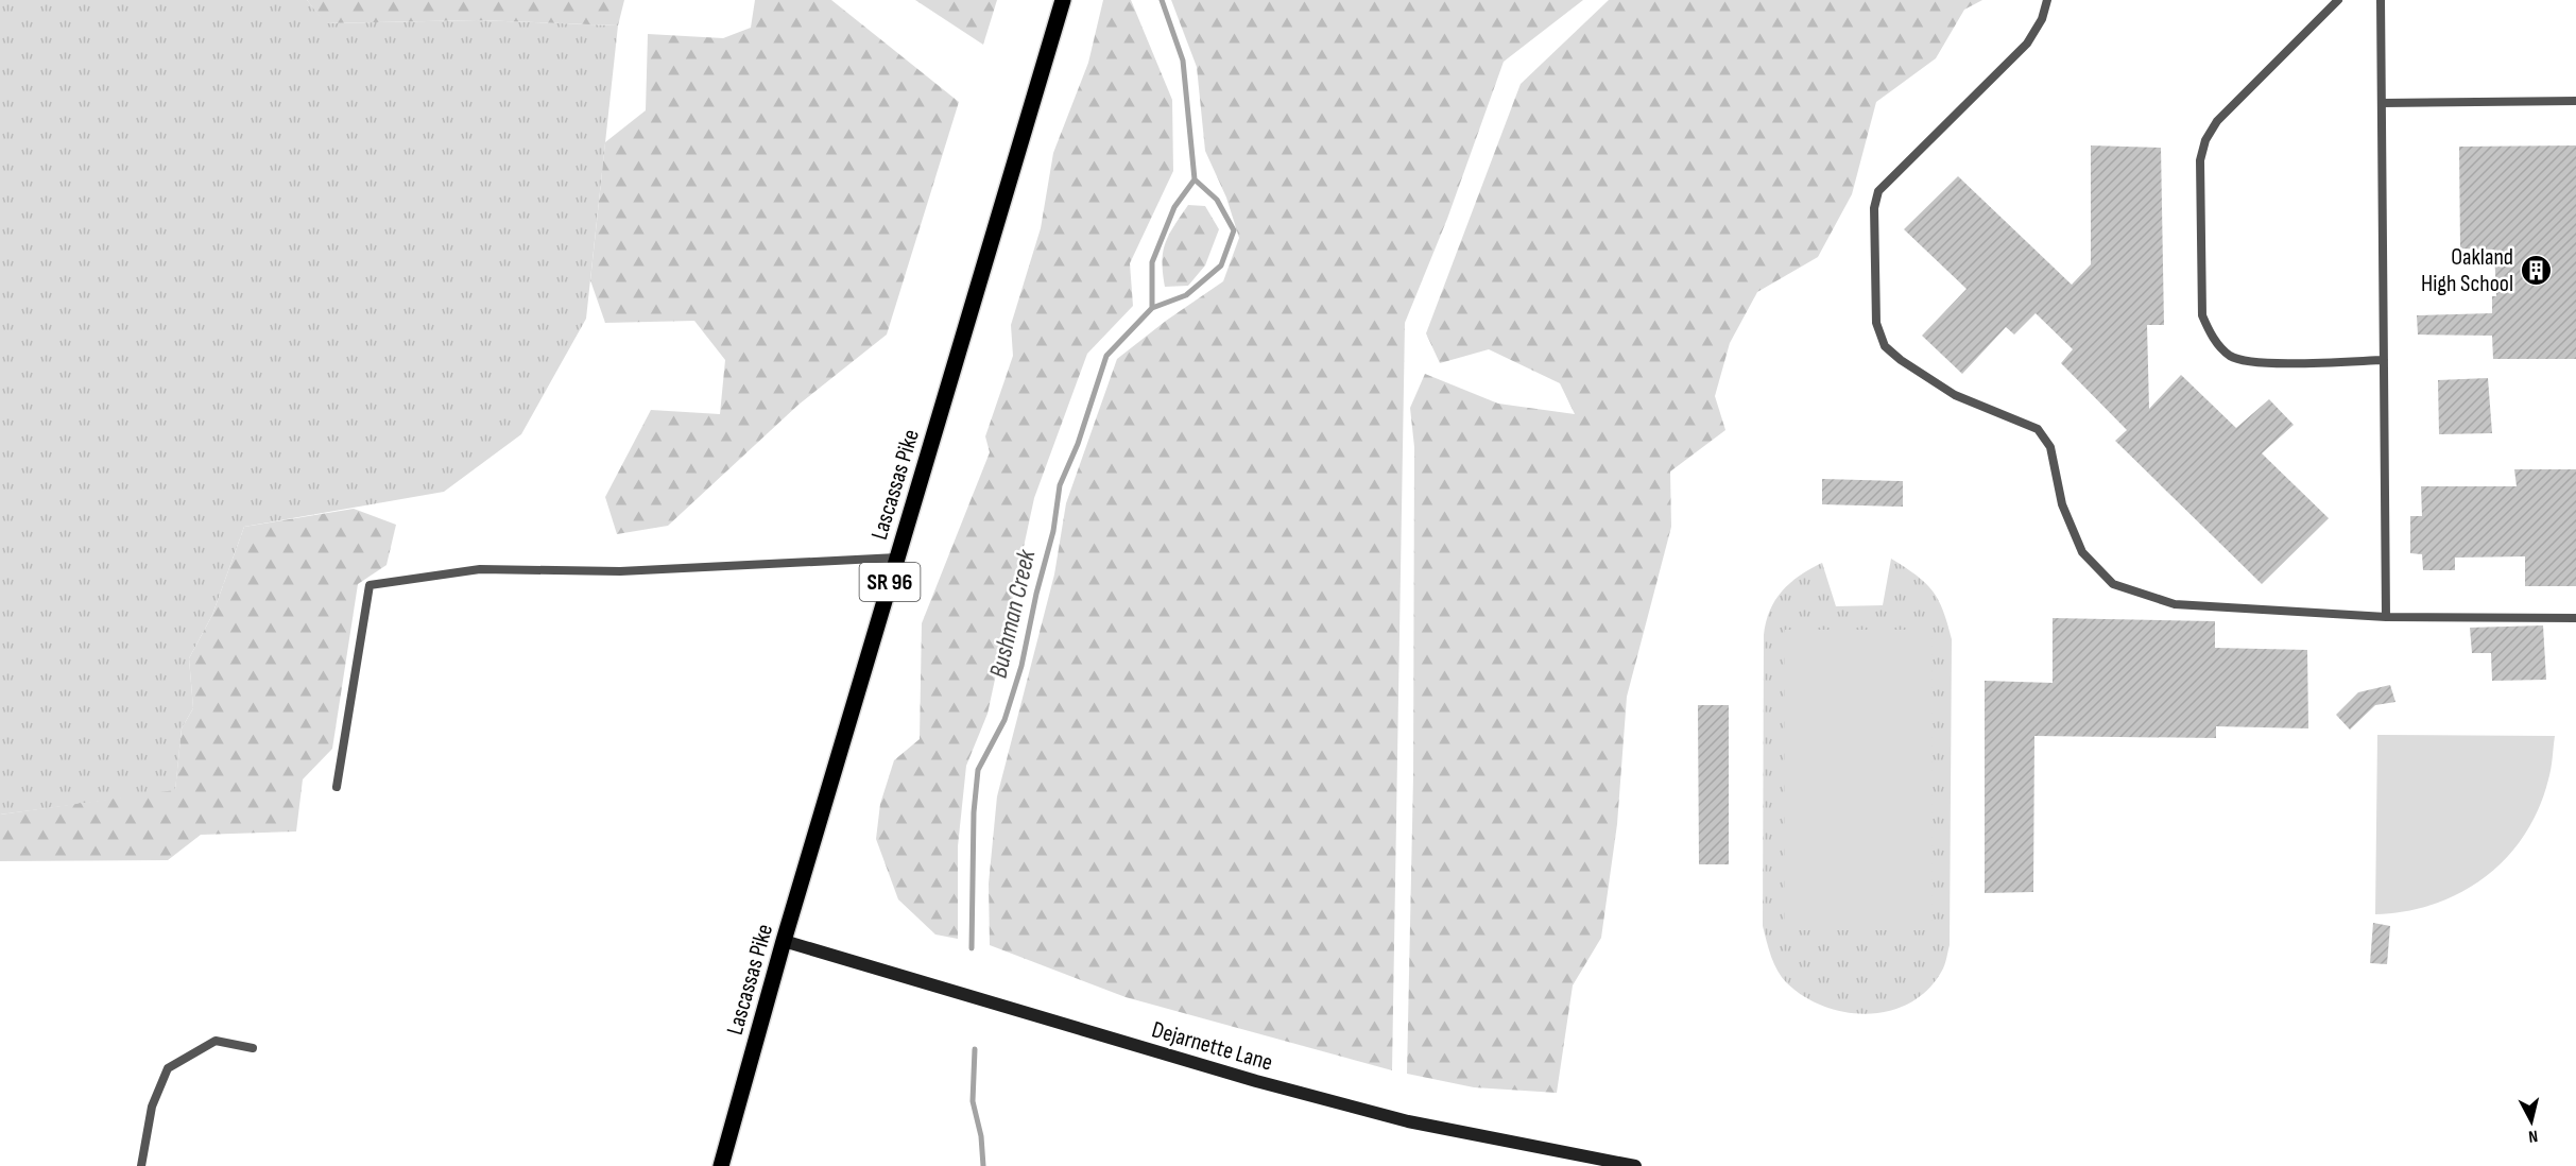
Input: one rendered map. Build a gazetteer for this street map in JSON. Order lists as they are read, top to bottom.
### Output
{
  "streets": {
    "main road": ["Lascassas Pike", "SR 96", "Dejarnette Lane"]
  },
  "crossings": [
    ["Lascassas Pike", "Dejarnette Lane"]
  ],
  "water": ["Bushman Creek"],
  "places": {
    "building": ["Oakland High School"]
  },
  "north": "bottom"
}
